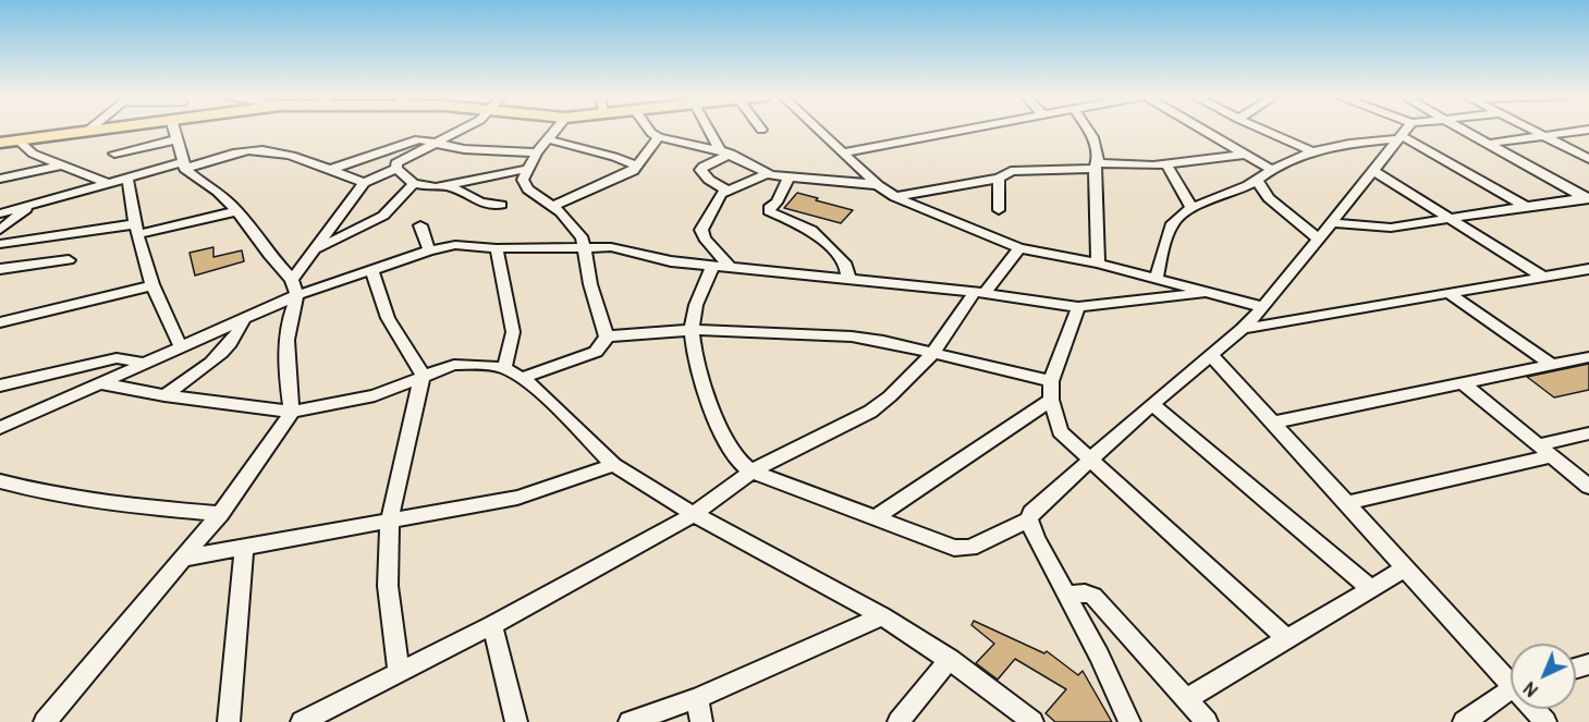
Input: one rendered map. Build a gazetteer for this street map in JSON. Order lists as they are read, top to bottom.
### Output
{
  "north": "bottom left"
}
